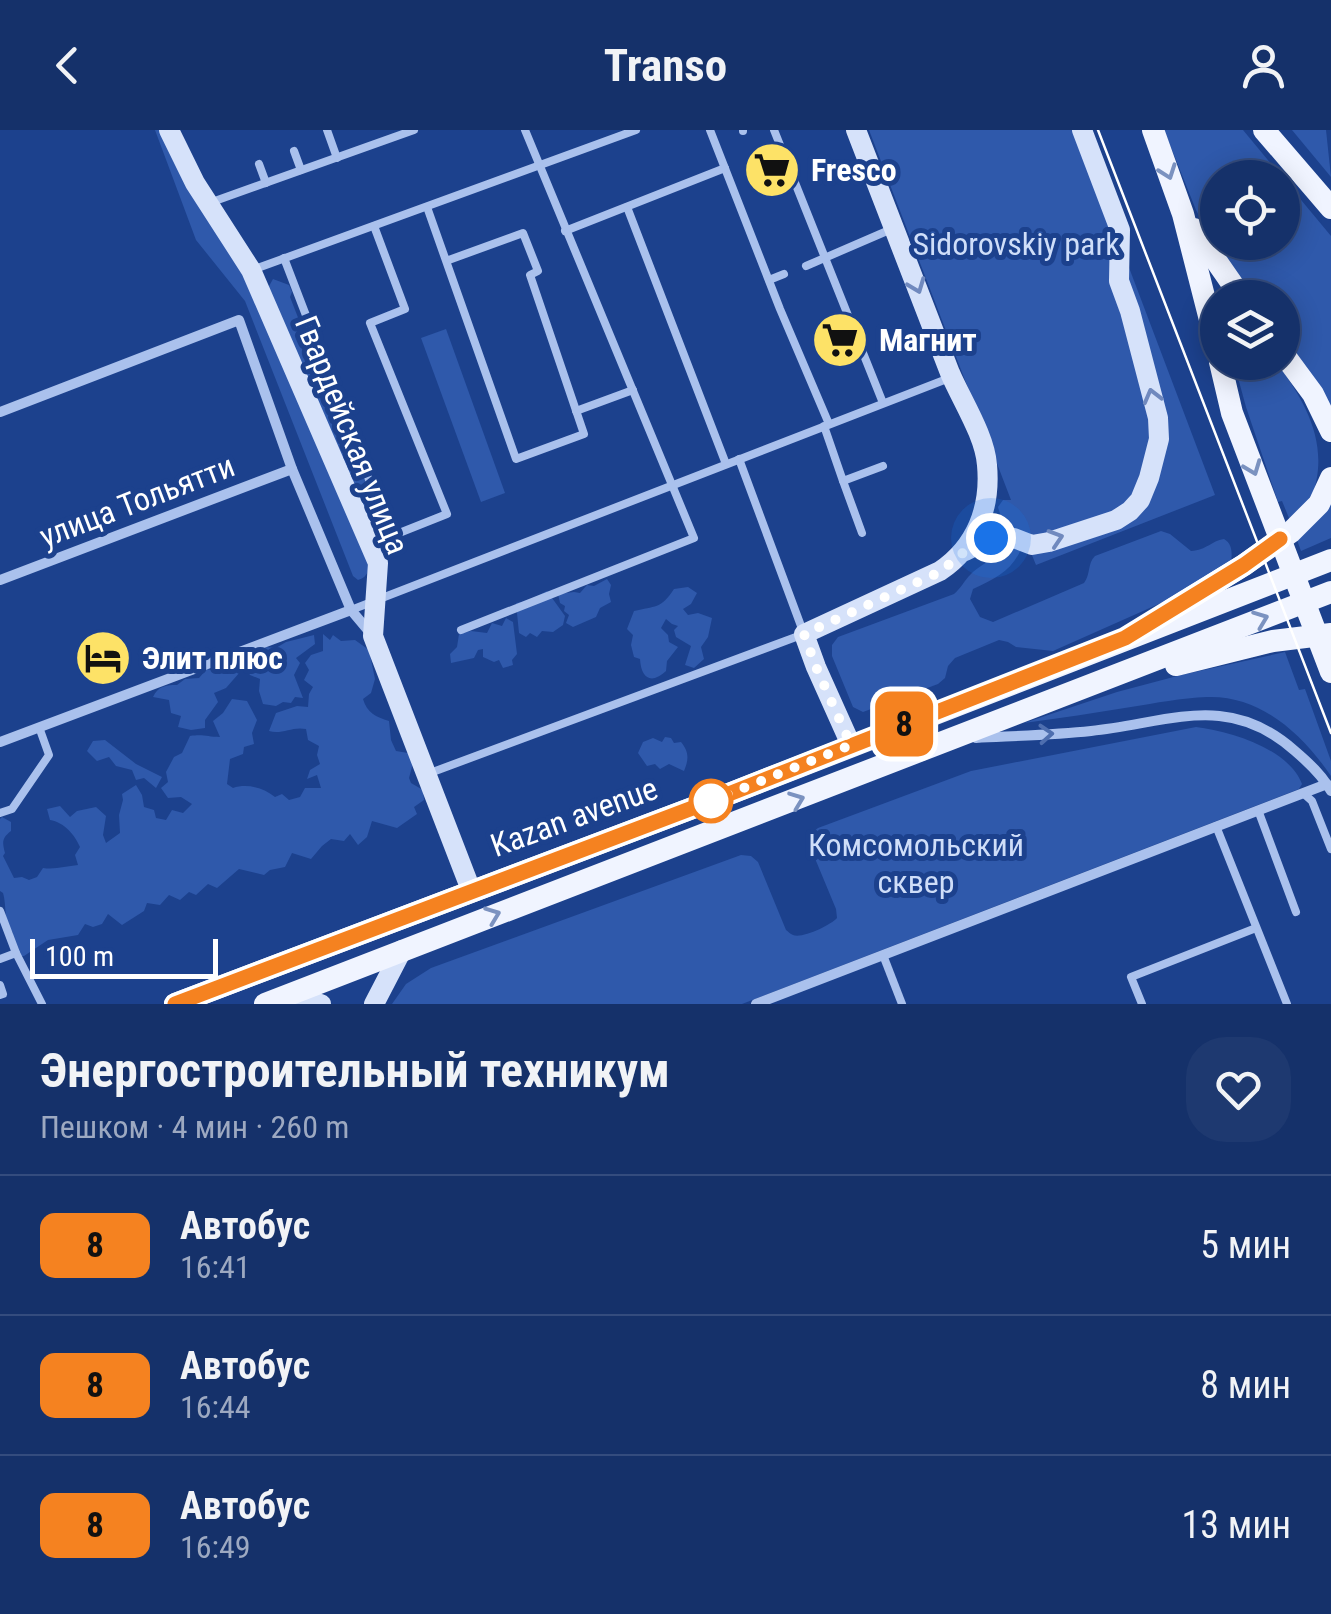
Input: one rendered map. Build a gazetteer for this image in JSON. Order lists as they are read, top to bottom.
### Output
{
  "streets": {
    "main road": ["Kazan avenue"],
    "street": ["Гвардейская улица", "улица Тольятти"]
  },
  "crossings": [
    ["Гвардейская улица", "Kazan avenue"]
  ],
  "parks": ["Sidorovskiy park", "Комсомольский сквер"],
  "places": {
    "supermarket": ["Fresco", "Магнит"],
    "hotel": ["Элит плюс"]
  },
  "lines": ["bus line 8"],
  "scale_bar": "100 m",
  "page": {
    "header": "Transo",
    "on_map": "8",
    "scale": "100 m",
    "heading": ["Энергостроительный техникум", "Пешком · 4 мин · 260 m"],
    "list": [
      {
        "mark": "8",
        "name": "Автобус",
        "note": "16:41",
        "value": "5 мин"
      },
      {
        "mark": "8",
        "name": "Автобус",
        "note": "16:44",
        "value": "8 мин"
      },
      {
        "mark": "8",
        "name": "Автобус",
        "note": "16:49",
        "value": "13 мин"
      }
    ]
  }
}
